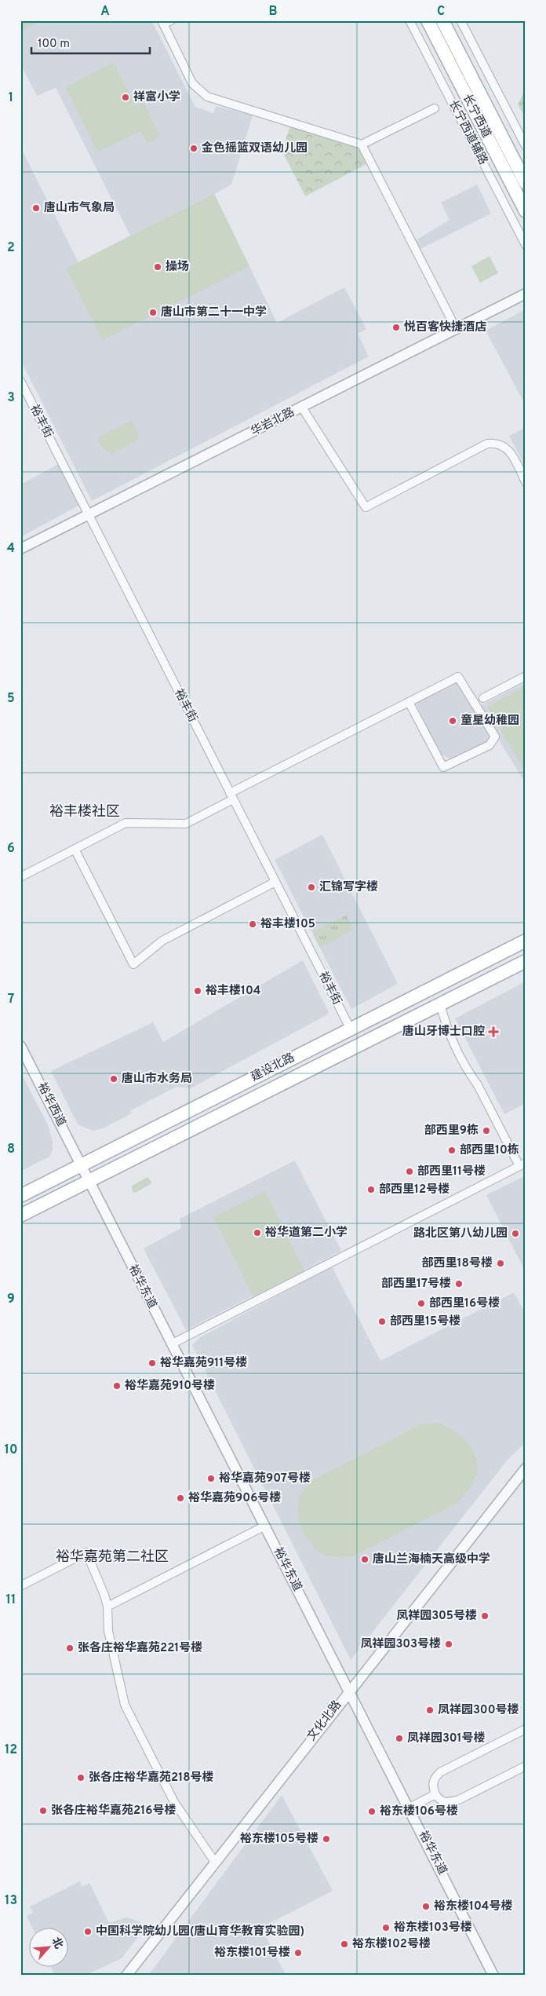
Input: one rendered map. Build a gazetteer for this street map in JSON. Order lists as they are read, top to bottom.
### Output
{
  "streets": {
    "main road": ["长宁西道", "建设北路"],
    "street": [
      "长宁西道辅路",
      "裕丰街",
      "华岩北路",
      "裕华西道",
      "裕华东道",
      "文化北路"
    ]
  },
  "crossings": [
    ["裕丰街", "华岩北路"],
    ["裕丰街", "建设北路"],
    ["建设北路", "裕华西道"],
    ["建设北路", "裕华东道"],
    ["裕华西道", "裕华东道"],
    ["裕华东道", "文化北路"]
  ],
  "districts": ["裕丰楼社区", "裕华嘉苑第二社区"],
  "places": {
    "other": [
      "祥富小学",
      "金色摇篮双语幼儿园",
      "唐山市气象局",
      "操场",
      "唐山市第二十一中学",
      "悦百客快捷酒店",
      "童星幼稚园",
      "汇锦写字楼",
      "裕丰楼105",
      "裕丰楼104",
      "唐山市水务局",
      "部西里9栋",
      "部西里10栋",
      "部西里11号楼",
      "部西里12号楼",
      "裕华道第二小学",
      "路北区第八幼儿园",
      "部西里18号楼",
      "部西里17号楼",
      "部西里16号楼",
      "部西里15号楼",
      "裕华嘉苑911号楼",
      "裕华嘉苑910号楼",
      "裕华嘉苑907号楼",
      "裕华嘉苑906号楼",
      "唐山兰海楠天高级中学",
      "凤祥园305号楼",
      "凤祥园303号楼",
      "张各庄裕华嘉苑221号楼",
      "凤祥园300号楼",
      "凤祥园301号楼",
      "张各庄裕华嘉苑218号楼",
      "张各庄裕华嘉苑216号楼",
      "裕东楼106号楼",
      "裕东楼105号楼",
      "裕东楼104号楼",
      "裕东楼103号楼",
      "中国科学院幼儿园(唐山育华教育实验园)",
      "裕东楼102号楼",
      "裕东楼101号楼"
    ],
    "health": ["唐山牙博士口腔"]
  },
  "scale_bar": "100 m",
  "north": "top right",
  "grid": {
    "columns": ["A", "B", "C"],
    "rows": [
      "1",
      "2",
      "3",
      "4",
      "5",
      "6",
      "7",
      "8",
      "9",
      "10",
      "11",
      "12",
      "13"
    ]
  }
}
